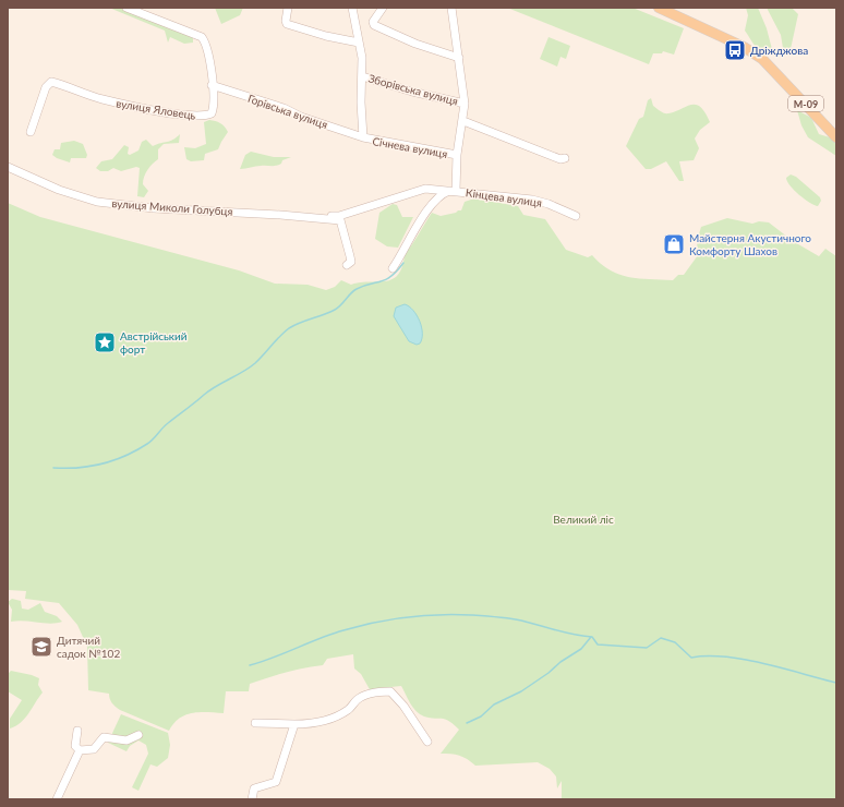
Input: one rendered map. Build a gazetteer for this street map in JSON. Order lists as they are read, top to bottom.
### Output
{
  "streets": {
    "main road": ["М-09"],
    "street": [
      "Зборівська вулиця",
      "вулиця Яловець",
      "Горівська вулиця",
      "Січнева вулиця",
      "Кінцева вулиця",
      "вулиця Миколи Голубця"
    ]
  },
  "crossings": [
    ["вулиця Яловець", "Горівська вулиця"],
    ["Горівська вулиця", "Січнева вулиця"],
    ["Кінцева вулиця", "вулиця Миколи Голубця"]
  ],
  "parks": ["Великий ліс"],
  "places": {
    "bus stop": ["Дріжджова"],
    "shop": ["Майстерня Акустичного Комфорту Шахов"],
    "place": ["Австрійський форт"],
    "school or university": ["Дитячий садок №102"]
  }
}
